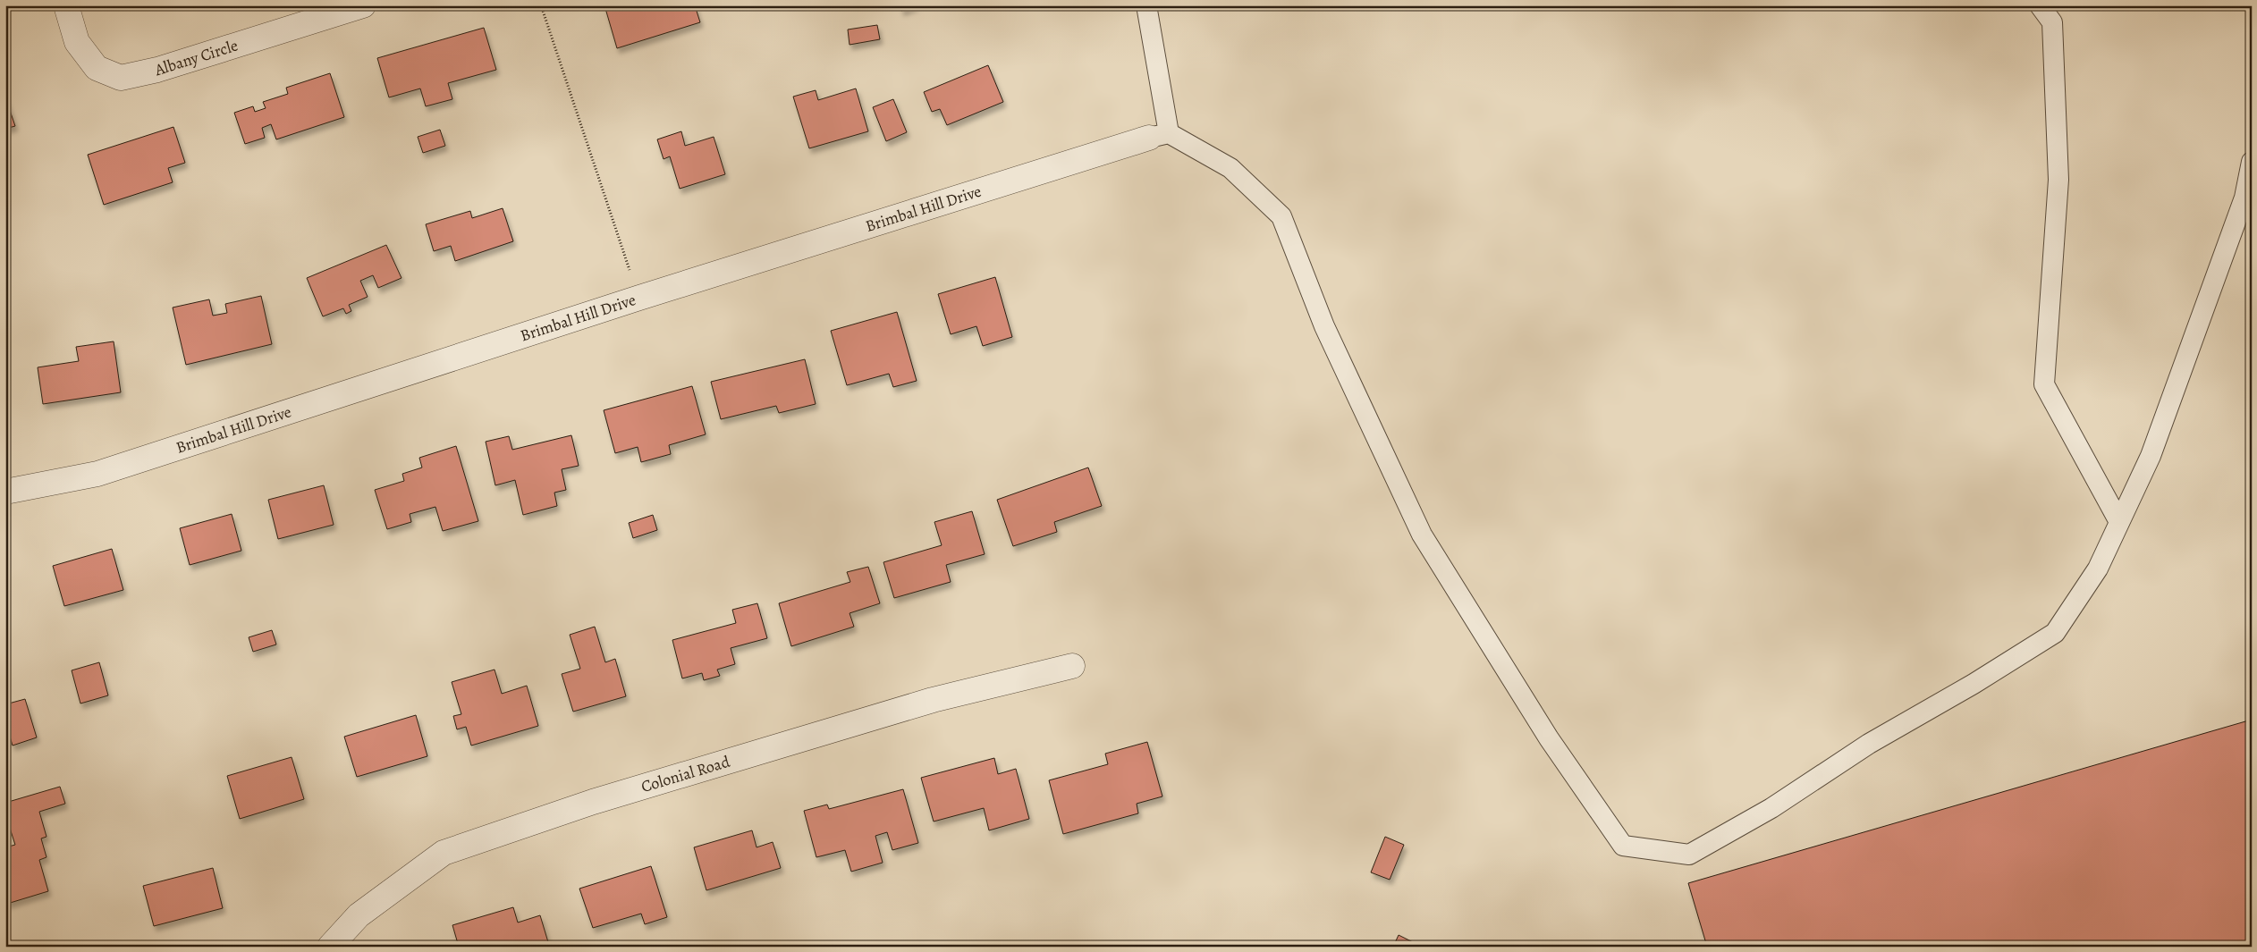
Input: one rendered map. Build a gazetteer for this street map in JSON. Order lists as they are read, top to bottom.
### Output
{
  "streets": {
    "street": ["Albany Circle", "Brimbal Hill Drive", "Colonial Road"]
  }
}
